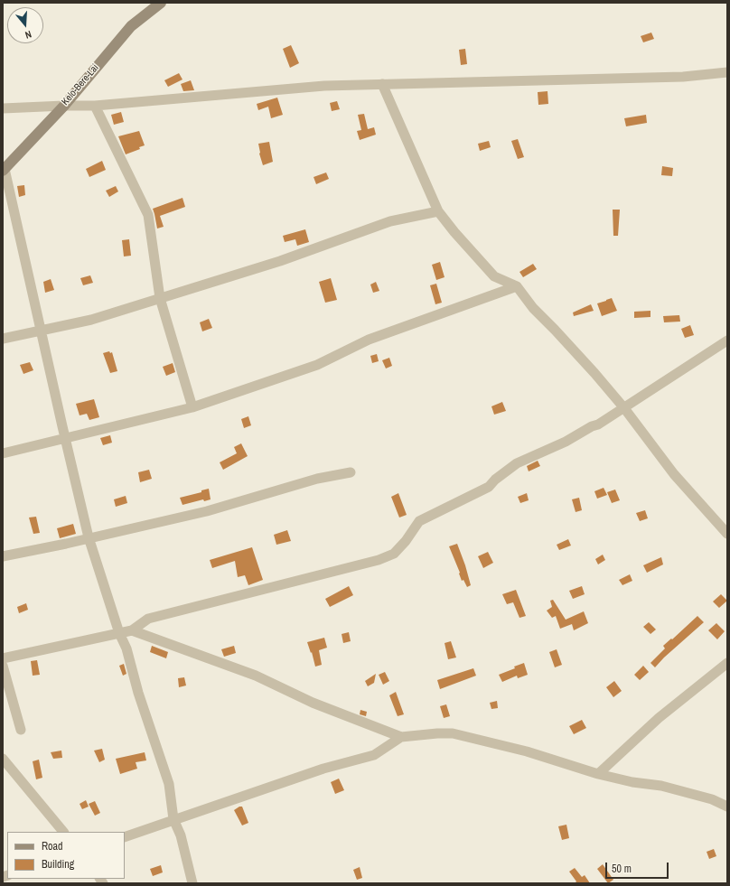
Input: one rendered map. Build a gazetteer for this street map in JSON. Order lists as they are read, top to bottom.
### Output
{
  "streets": {
    "main road": ["Kelo-Bere-Lai"]
  },
  "legend": ["Road", "Building"],
  "scale_bar": "50 m",
  "north": "bottom"
}
